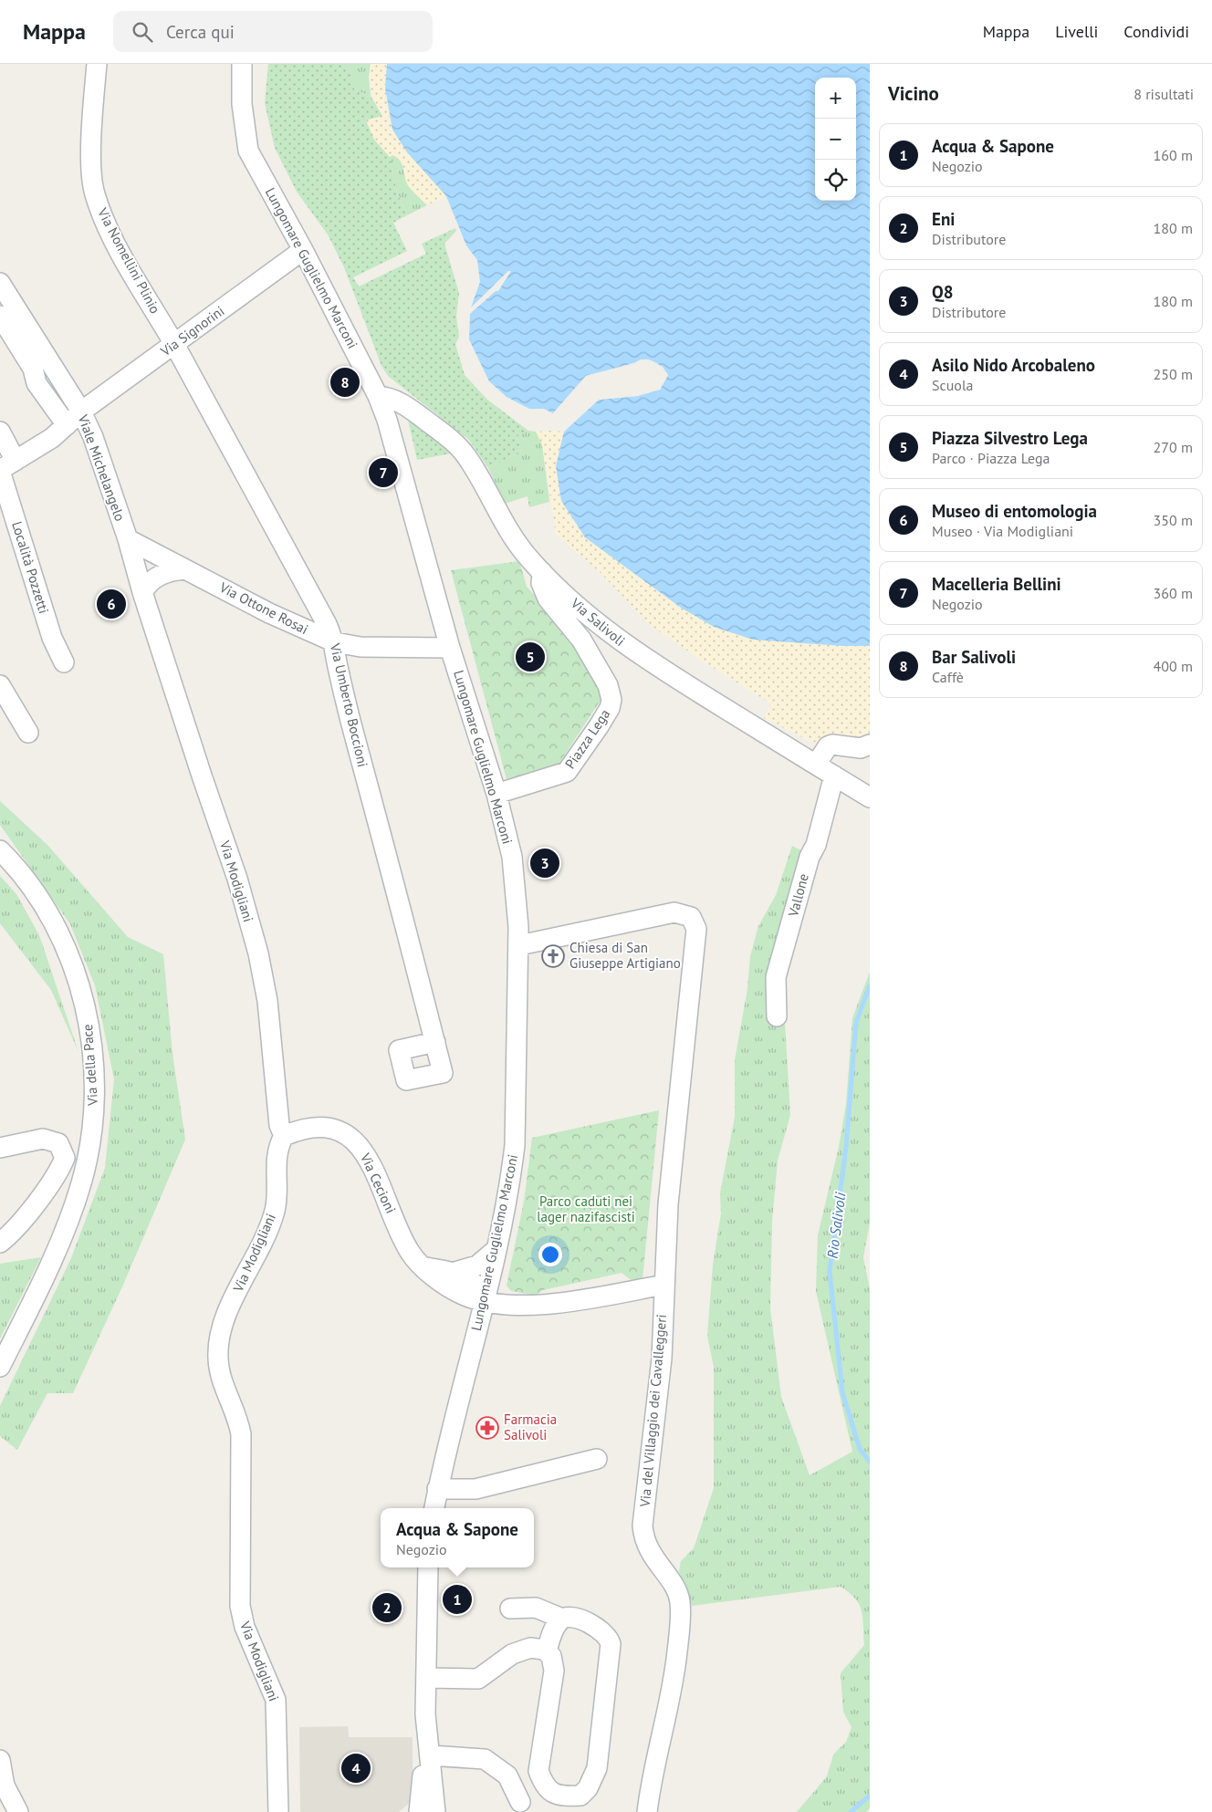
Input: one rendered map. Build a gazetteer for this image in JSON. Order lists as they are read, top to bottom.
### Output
{
  "streets": {
    "street": [
      "Via Nomellini Plinio",
      "Lungomare Guglielmo Marconi",
      "Via Signorini",
      "Viale Michelangelo",
      "Località Pozzetti",
      "Via Ottone Rosai",
      "Via Salivoli",
      "Via Umberto Boccioni",
      "Piazza Lega",
      "Via Modigliani",
      "Vallone",
      "Via della Pace",
      "Via Cecioni",
      "Via del Villaggio dei Cavalleggeri"
    ]
  },
  "crossings": [
    ["Via Nomellini Plinio", "Via Signorini"],
    ["Via Nomellini Plinio", "Via Umberto Boccioni"],
    ["Lungomare Guglielmo Marconi", "Via Signorini"],
    ["Lungomare Guglielmo Marconi", "Via Ottone Rosai"],
    ["Lungomare Guglielmo Marconi", "Via Salivoli"],
    ["Lungomare Guglielmo Marconi", "Piazza Lega"],
    ["Lungomare Guglielmo Marconi", "Via Cecioni"],
    ["Lungomare Guglielmo Marconi", "Via del Villaggio dei Cavalleggeri"],
    ["Via Signorini", "Viale Michelangelo"],
    ["Via Signorini", "Via Umberto Boccioni"],
    ["Viale Michelangelo", "Via Ottone Rosai"],
    ["Viale Michelangelo", "Via Modigliani"],
    ["Via Ottone Rosai", "Via Umberto Boccioni"],
    ["Via Salivoli", "Piazza Lega"],
    ["Via Salivoli", "Vallone"],
    ["Via Modigliani", "Via Cecioni"],
    ["Via Cecioni", "Via del Villaggio dei Cavalleggeri"]
  ],
  "water": ["Rio Salivoli"],
  "parks": ["Parco caduti nei lager nazifascisti"],
  "places": {
    "church": ["Chiesa di San Giuseppe Artigiano"],
    "pharmacy": ["Farmacia Salivoli"]
  },
  "page": {
    "header": "Mappa",
    "search": "Cerca qui",
    "nav": ["Mappa", "Livelli", "Condividi"],
    "heading": ["Vicino", "8 risultati"],
    "map_buttons": ["+", "−"],
    "list": [
      {
        "mark": "1",
        "name": "Acqua & Sapone",
        "note": "Negozio",
        "value": "160 m"
      },
      {
        "mark": "2",
        "name": "Eni",
        "note": "Distributore",
        "value": "180 m"
      },
      {
        "mark": "3",
        "name": "Q8",
        "note": "Distributore",
        "value": "180 m"
      },
      {
        "mark": "4",
        "name": "Asilo Nido Arcobaleno",
        "note": "Scuola",
        "value": "250 m"
      },
      {
        "mark": "5",
        "name": "Piazza Silvestro Lega",
        "note": "Parco · Piazza Lega",
        "value": "270 m"
      },
      {
        "mark": "6",
        "name": "Museo di entomologia",
        "note": "Museo · Via Modigliani",
        "value": "350 m"
      },
      {
        "mark": "7",
        "name": "Macelleria Bellini",
        "note": "Negozio",
        "value": "360 m"
      },
      {
        "mark": "8",
        "name": "Bar Salivoli",
        "note": "Caffè",
        "value": "400 m"
      }
    ],
    "pins": [
      "8",
      "7",
      "6",
      "5",
      "3",
      "1",
      "2",
      "4"
    ],
    "popup": ["Acqua & Sapone", "Negozio"]
  }
}
